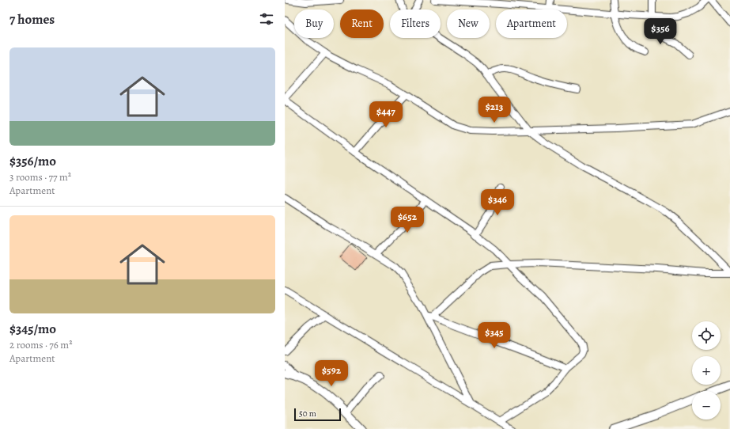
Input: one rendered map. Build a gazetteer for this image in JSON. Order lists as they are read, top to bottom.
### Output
{
  "scale_bar": "50 m",
  "page": {
    "heading": "7 homes",
    "chip": [
      "Buy",
      "Rent",
      "Filters",
      "New",
      "Apartment"
    ],
    "price": [
      "$356",
      "$213",
      "$447",
      "$346",
      "$652",
      "$345",
      "$592"
    ],
    "list": [
      {
        "name": "$356/mo",
        "note": "3 rooms · 77 m² · Apartment"
      },
      {
        "name": "$345/mo",
        "note": "2 rooms · 76 m² · Apartment"
      }
    ],
    "map_buttons": ["+", "−"],
    "scale": "50 m"
  }
}
